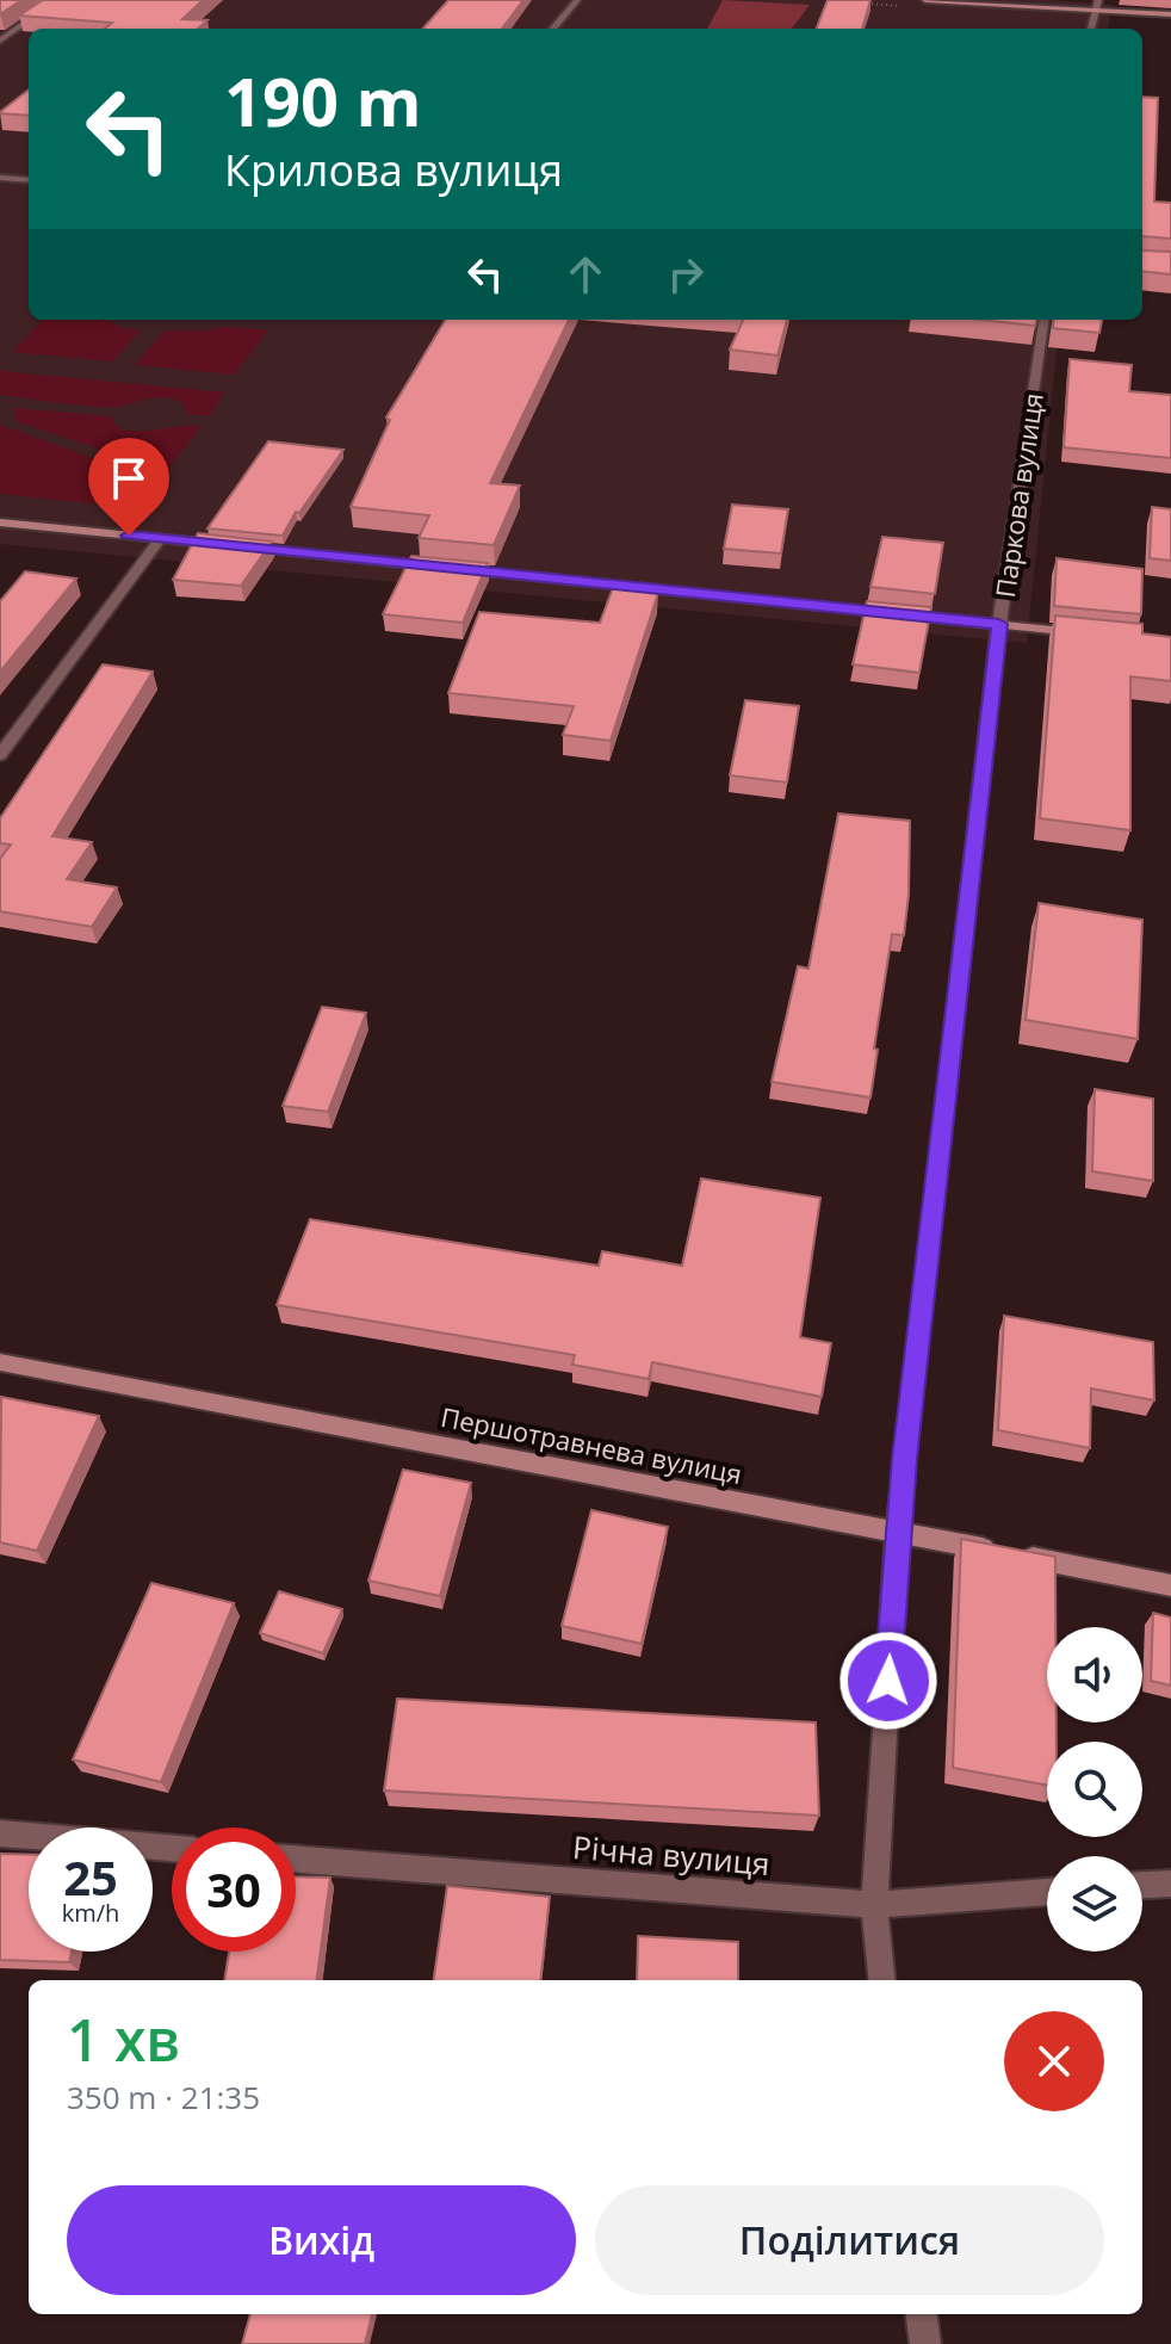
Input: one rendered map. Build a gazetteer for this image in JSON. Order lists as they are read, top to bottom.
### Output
{
  "streets": {
    "street": ["Паркова вулиця", "Першотравнева вулиця", "Річна вулиця"]
  },
  "crossings": [
    ["Паркова вулиця", "Першотравнева вулиця"],
    ["Паркова вулиця", "Річна вулиця"]
  ],
  "page": {
    "turn": ["190 m", "Крилова вулиця"],
    "speed": "25 km/h",
    "limit": "30",
    "heading": ["1 хв", "350 m · 21:35"],
    "buttons": ["Вихід", "Поділитися"]
  }
}
